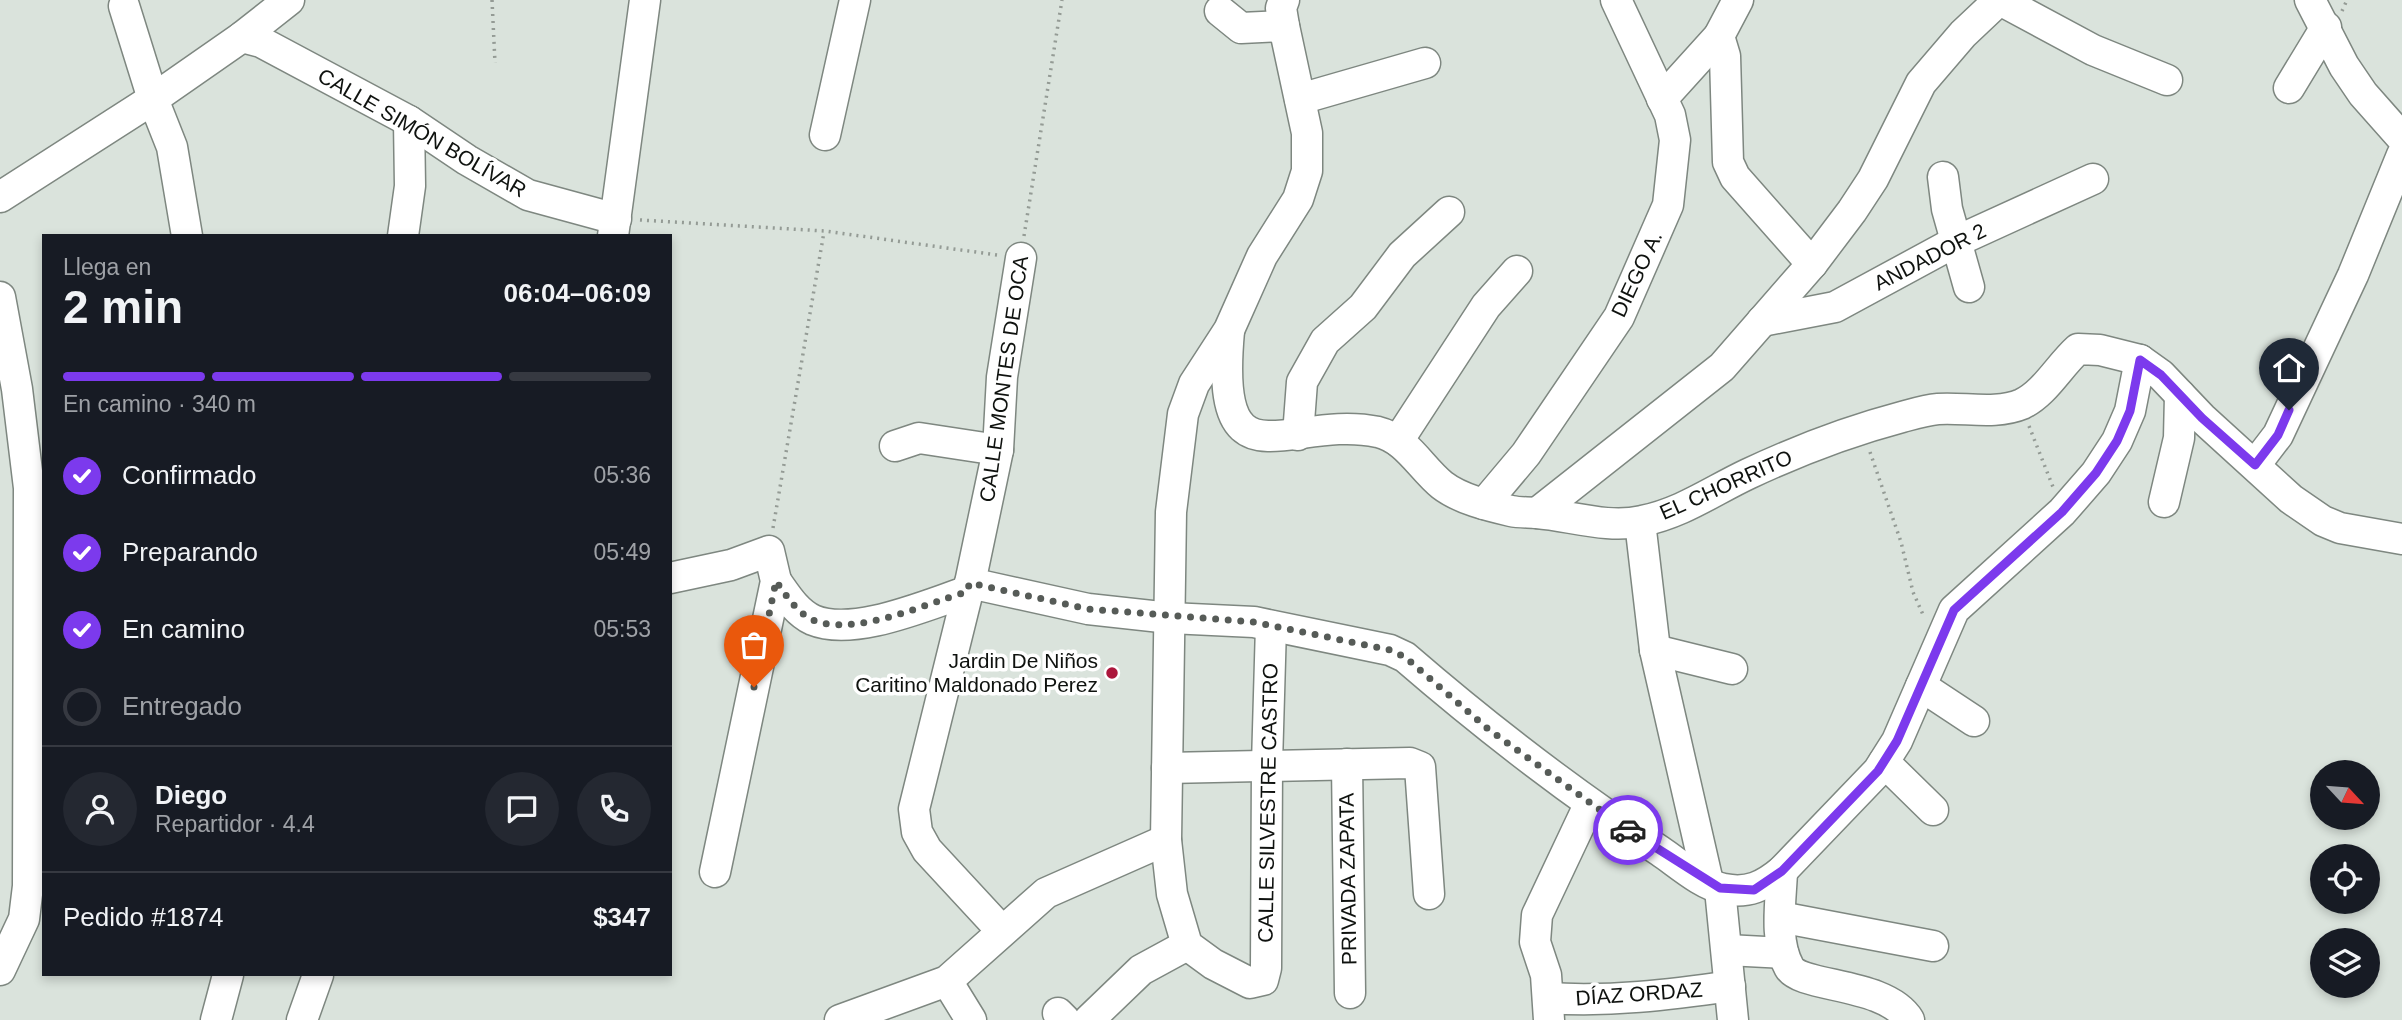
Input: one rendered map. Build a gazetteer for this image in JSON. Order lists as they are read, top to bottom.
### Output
{
  "streets": {
    "street": [
      "CALLE SIMÓN BOLÍVAR",
      "ANDADOR 2",
      "DIEGO A.",
      "CALLE MONTES DE OCA",
      "EL CHORRITO",
      "CALLE SILVESTRE CASTRO",
      "PRIVADA ZAPATA",
      "DÍAZ ORDAZ"
    ]
  },
  "crossings": [
    ["DIEGO A.", "EL CHORRITO"]
  ],
  "places": ["Jardin De Niños Caritino Maldonado Perez"],
  "north": "bottom right",
  "page": {
    "heading": ["2 min", "Llega en", "06:04–06:09"],
    "panel": [
      "Diego",
      "Repartidor · 4.4",
      "Pedido #1874",
      "$347"
    ],
    "bar": "En camino · 340 m",
    "list": [
      ["Confirmado", "05:36"],
      ["Preparando", "05:49"],
      ["En camino", "05:53"],
      "Entregado"
    ]
  }
}
